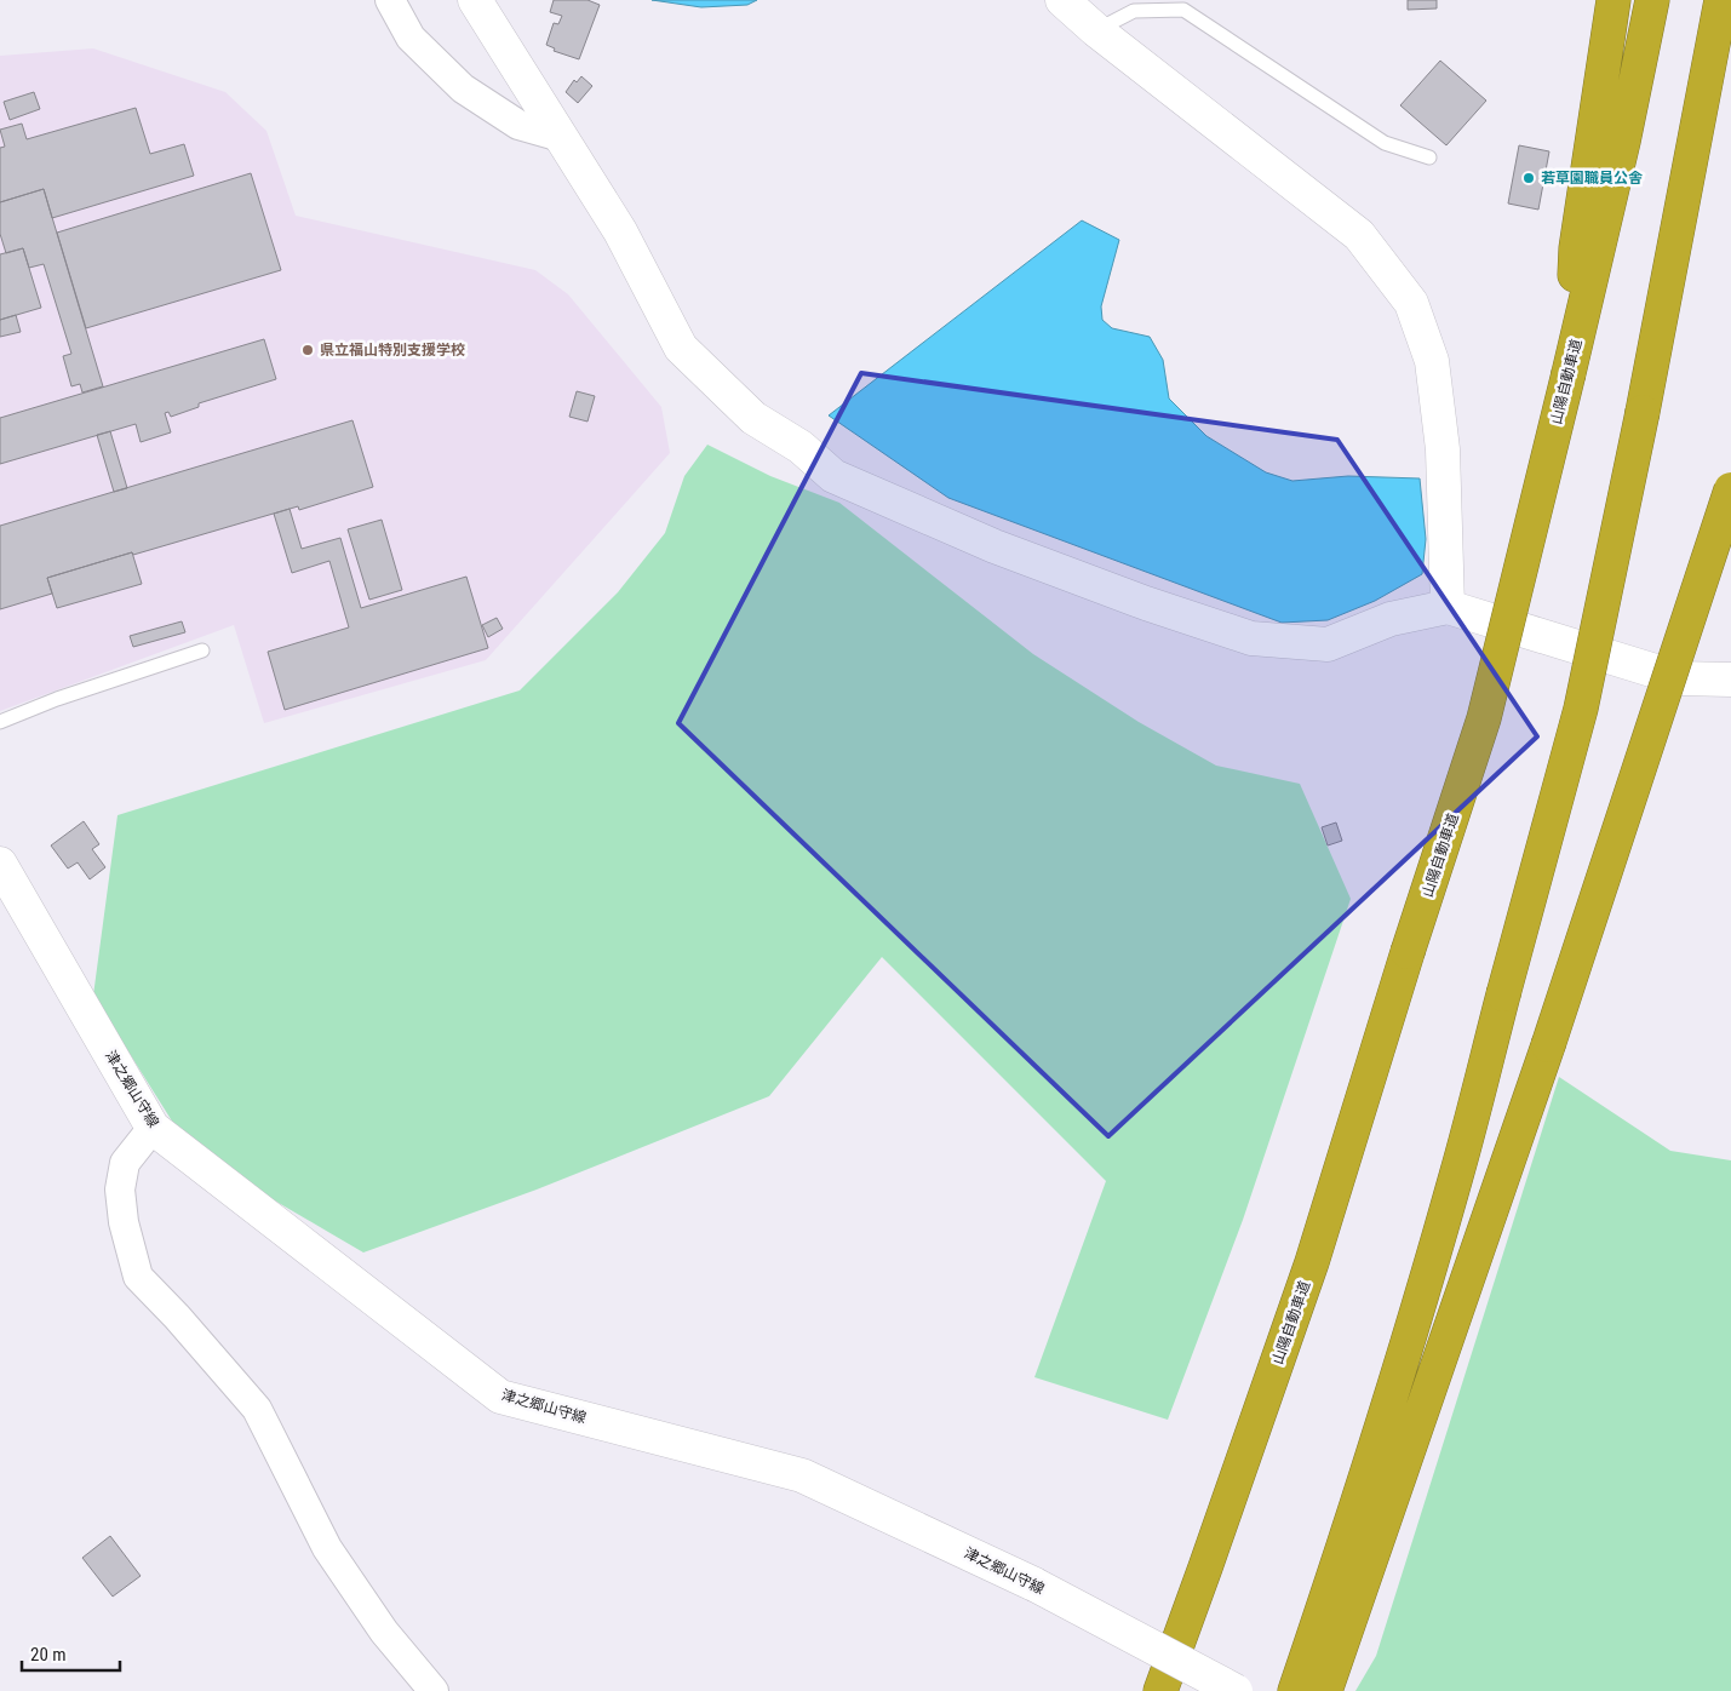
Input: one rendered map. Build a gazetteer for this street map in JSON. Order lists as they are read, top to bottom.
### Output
{
  "streets": {
    "highway": ["山陽自動車道"],
    "street": ["津之郷山守線"]
  },
  "places": ["若草園職員公舎", "県立福山特別支援学校"],
  "scale_bar": "20 m"
}
